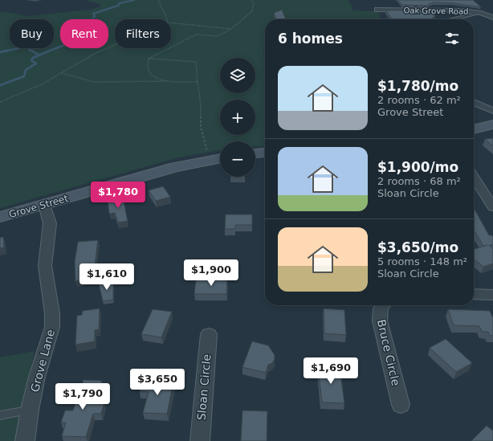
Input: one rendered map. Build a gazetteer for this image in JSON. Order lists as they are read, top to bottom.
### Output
{
  "streets": {
    "street": [
      "Oak Grove Road",
      "Grove Street",
      "Bruce Circle",
      "Grove Lane",
      "Sloan Circle"
    ]
  },
  "crossings": [
    ["Grove Street", "Grove Lane"]
  ],
  "page": {
    "chip": ["Buy", "Rent", "Filters"],
    "heading": "6 homes",
    "map_buttons": ["+", "−"],
    "list": [
      {
        "name": "$1,780/mo",
        "note": "2 rooms · 62 m² · Grove Street"
      },
      {
        "name": "$1,900/mo",
        "note": "2 rooms · 68 m² · Sloan Circle"
      },
      {
        "name": "$3,650/mo",
        "note": "5 rooms · 148 m² · Sloan Circle"
      }
    ],
    "price": [
      "$1,780",
      "$1,900",
      "$1,610",
      "$1,690",
      "$3,650",
      "$1,790"
    ]
  }
}
